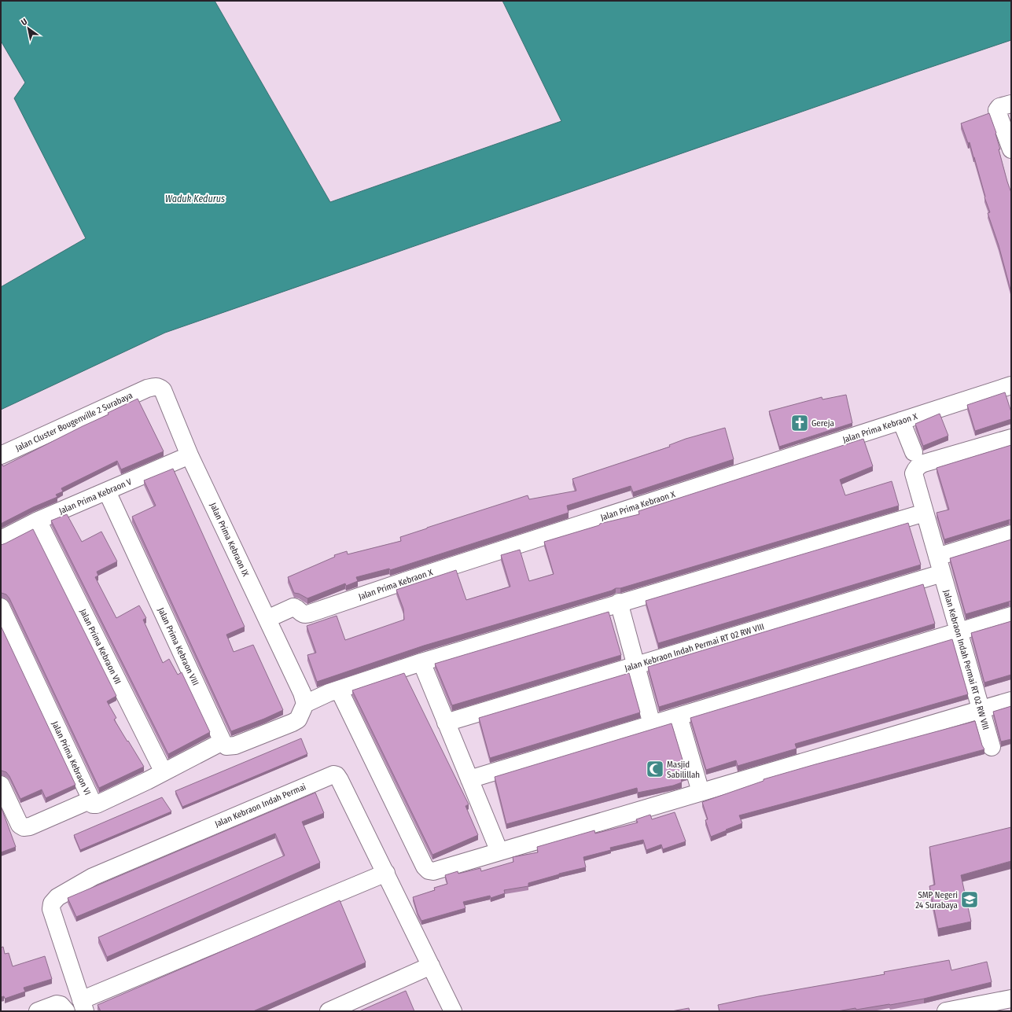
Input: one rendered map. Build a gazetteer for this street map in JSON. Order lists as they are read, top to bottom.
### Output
{
  "streets": {
    "street": [
      "Jalan Cluster Bougenville 2 Surabaya",
      "Jalan Prima Kebraon X",
      "Jalan Prima Kebraon V",
      "Jalan Prima Kebraon IX",
      "Jalan Prima Kebraon VII",
      "Jalan Prima Kebraon VIII",
      "Jalan Kebraon Indah Permai RT 02 RW VIII",
      "Jalan Prima Kebraon VI",
      "Jalan Kebraon Indah Permai"
    ]
  },
  "crossings": [
    ["Jalan Cluster Bougenville 2 Surabaya", "Jalan Prima Kebraon IX"],
    ["Jalan Prima Kebraon X", "Jalan Prima Kebraon IX"],
    ["Jalan Prima Kebraon V", "Jalan Prima Kebraon IX"],
    ["Jalan Prima Kebraon V", "Jalan Prima Kebraon VII"],
    ["Jalan Prima Kebraon V", "Jalan Prima Kebraon VIII"]
  ],
  "water": ["Waduk Kedurus"],
  "places": {
    "church": ["Gereja"],
    "mosque": ["Masjid Sabilillah"],
    "school or university": ["SMP Negeri 24 Surabaya"]
  },
  "north": "top left"
}
